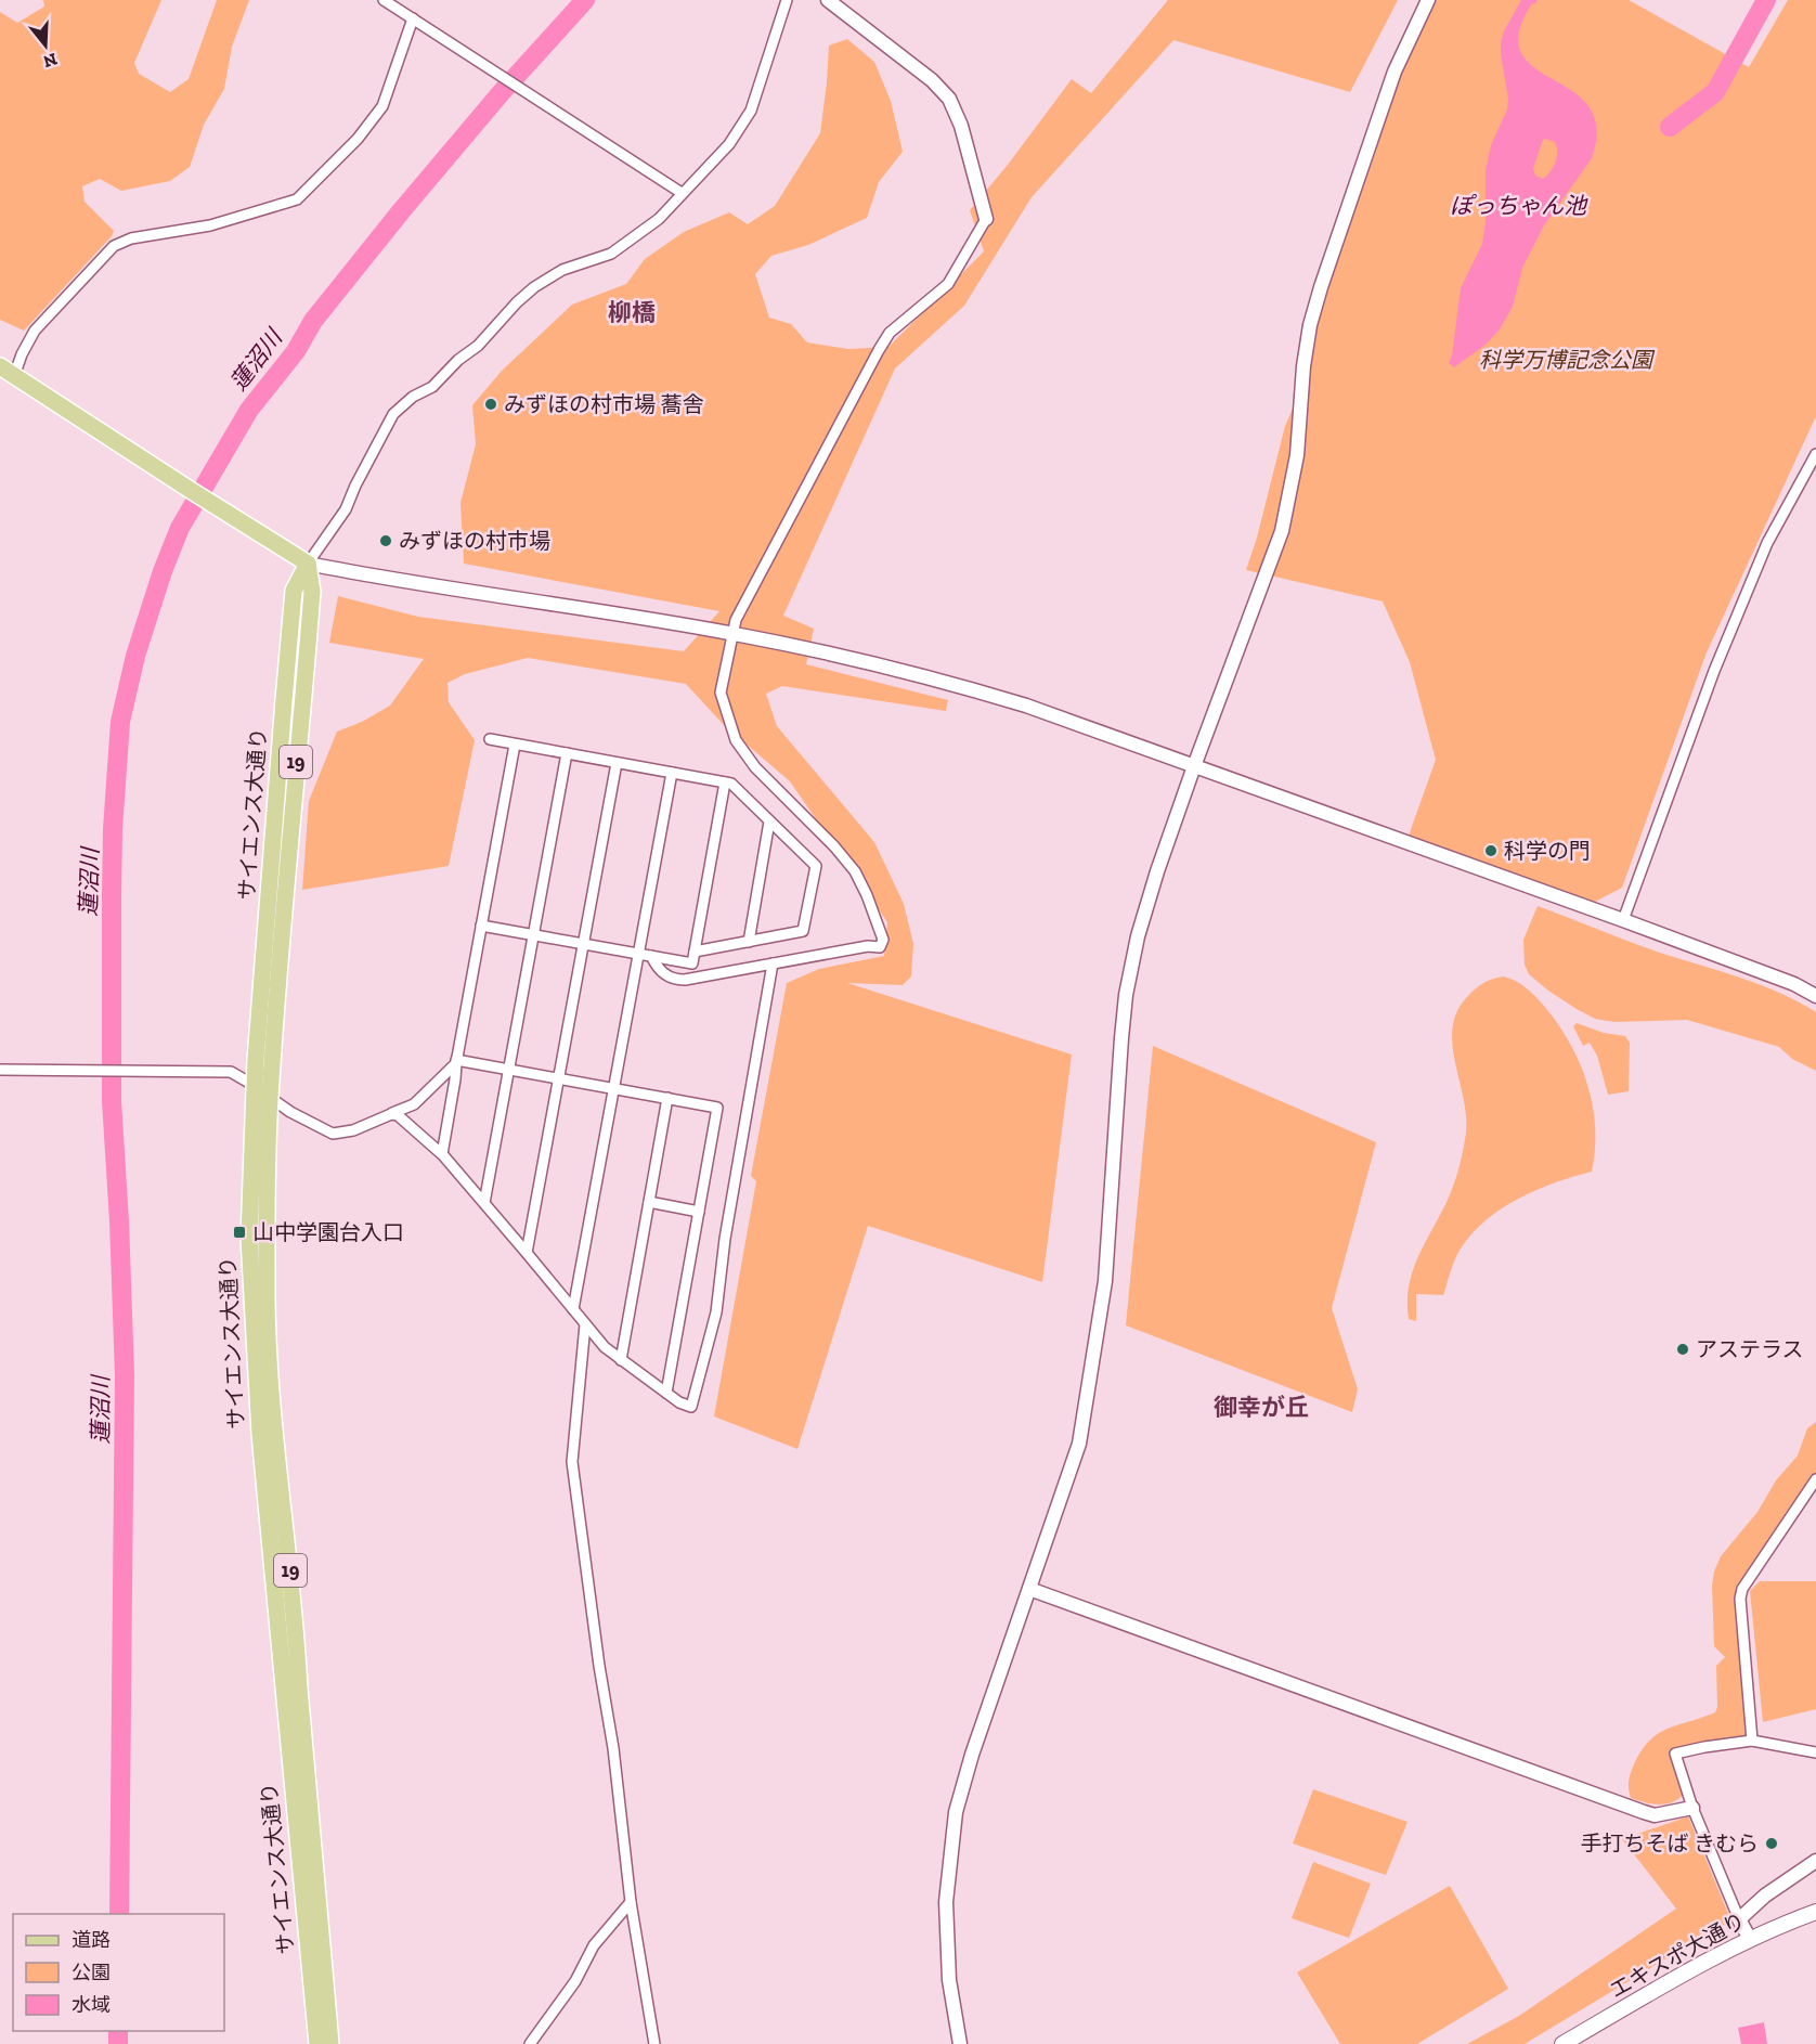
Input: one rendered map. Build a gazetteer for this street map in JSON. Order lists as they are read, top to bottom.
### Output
{
  "streets": {
    "main road": ["19", "サイエンス大通り", "エキスポ大通り"]
  },
  "districts": ["柳橋", "御幸が丘"],
  "water": ["ぽっちゃん池", "蓮沼川"],
  "parks": ["科学万博記念公園"],
  "places": {
    "other": [
      "みずほの村市場 蕎舎",
      "みずほの村市場",
      "科学の門",
      "アステラス",
      "手打ちそば きむら"
    ],
    "transit": ["山中学園台入口"]
  },
  "legend": ["道路", "公園", "水域"],
  "north": "bottom"
}
